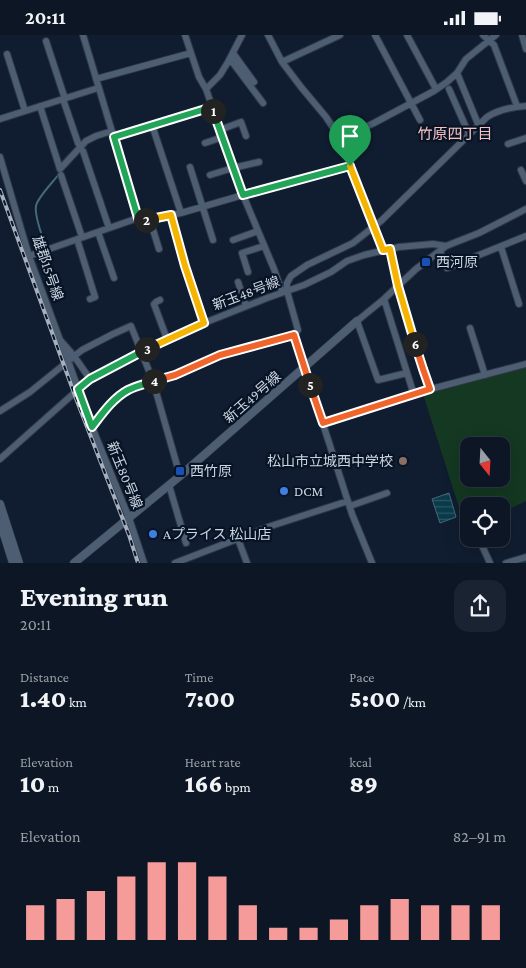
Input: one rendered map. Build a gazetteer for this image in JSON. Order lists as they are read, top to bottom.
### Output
{
  "streets": {
    "street": [
      "雄郡15号線",
      "新玉48号線",
      "新玉49号線",
      "新玉80号線"
    ]
  },
  "crossings": [
    ["雄郡15号線", "新玉80号線"],
    ["新玉48号線", "新玉49号線"],
    ["新玉48号線", "新玉80号線"],
    ["新玉49号線", "新玉80号線"]
  ],
  "districts": ["竹原四丁目"],
  "places": {
    "transit": ["西河原", "西竹原"],
    "other": ["松山市立城西中学校", "DCM", "Aプライス 松山店"]
  },
  "north": "bottom",
  "page": {
    "status": "20:11",
    "pins": [
      "1",
      "2",
      "6",
      "3",
      "4",
      "5"
    ],
    "heading": ["Evening run", "20:11"],
    "stats": [
      ["Distance", "1.40 km"],
      ["Time", "7:00"],
      ["Pace", "5:00 /km"],
      ["Elevation", "10 m"],
      ["Heart rate", "166 bpm"],
      ["kcal", "89"]
    ],
    "chart": ["Elevation", "82–91 m"]
  }
}
